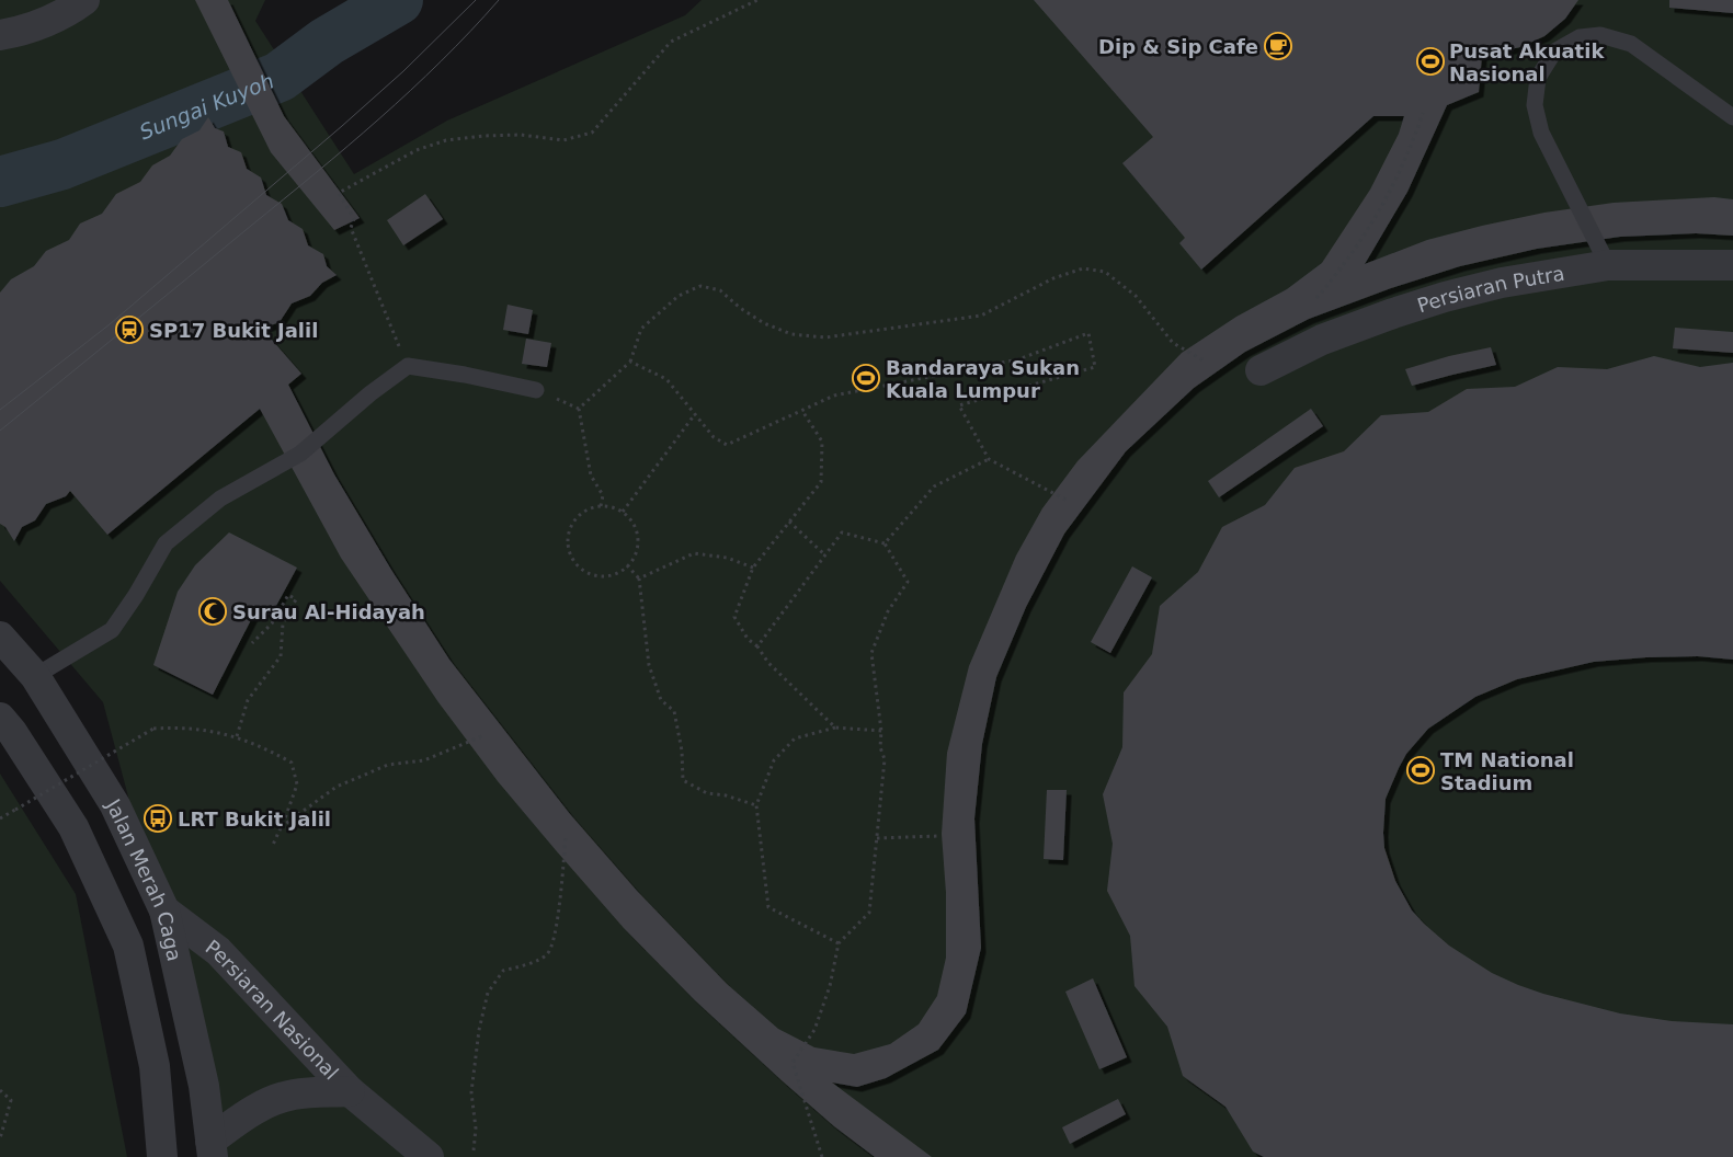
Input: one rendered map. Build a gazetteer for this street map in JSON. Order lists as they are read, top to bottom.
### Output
{
  "streets": {
    "street": ["Persiaran Putra", "Jalan Merah Caga", "Persiaran Nasional"]
  },
  "crossings": [
    ["Jalan Merah Caga", "Persiaran Nasional"]
  ],
  "water": ["Sungai Kuyoh"],
  "places": {
    "cafe": ["Dip & Sip Cafe"],
    "sports": ["Pusat Akuatik Nasional", "Bandaraya Sukan Kuala Lumpur", "TM National Stadium"],
    "station": ["SP17 Bukit Jalil"],
    "mosque": ["Surau Al-Hidayah"],
    "bus stop": ["LRT Bukit Jalil"]
  }
}
